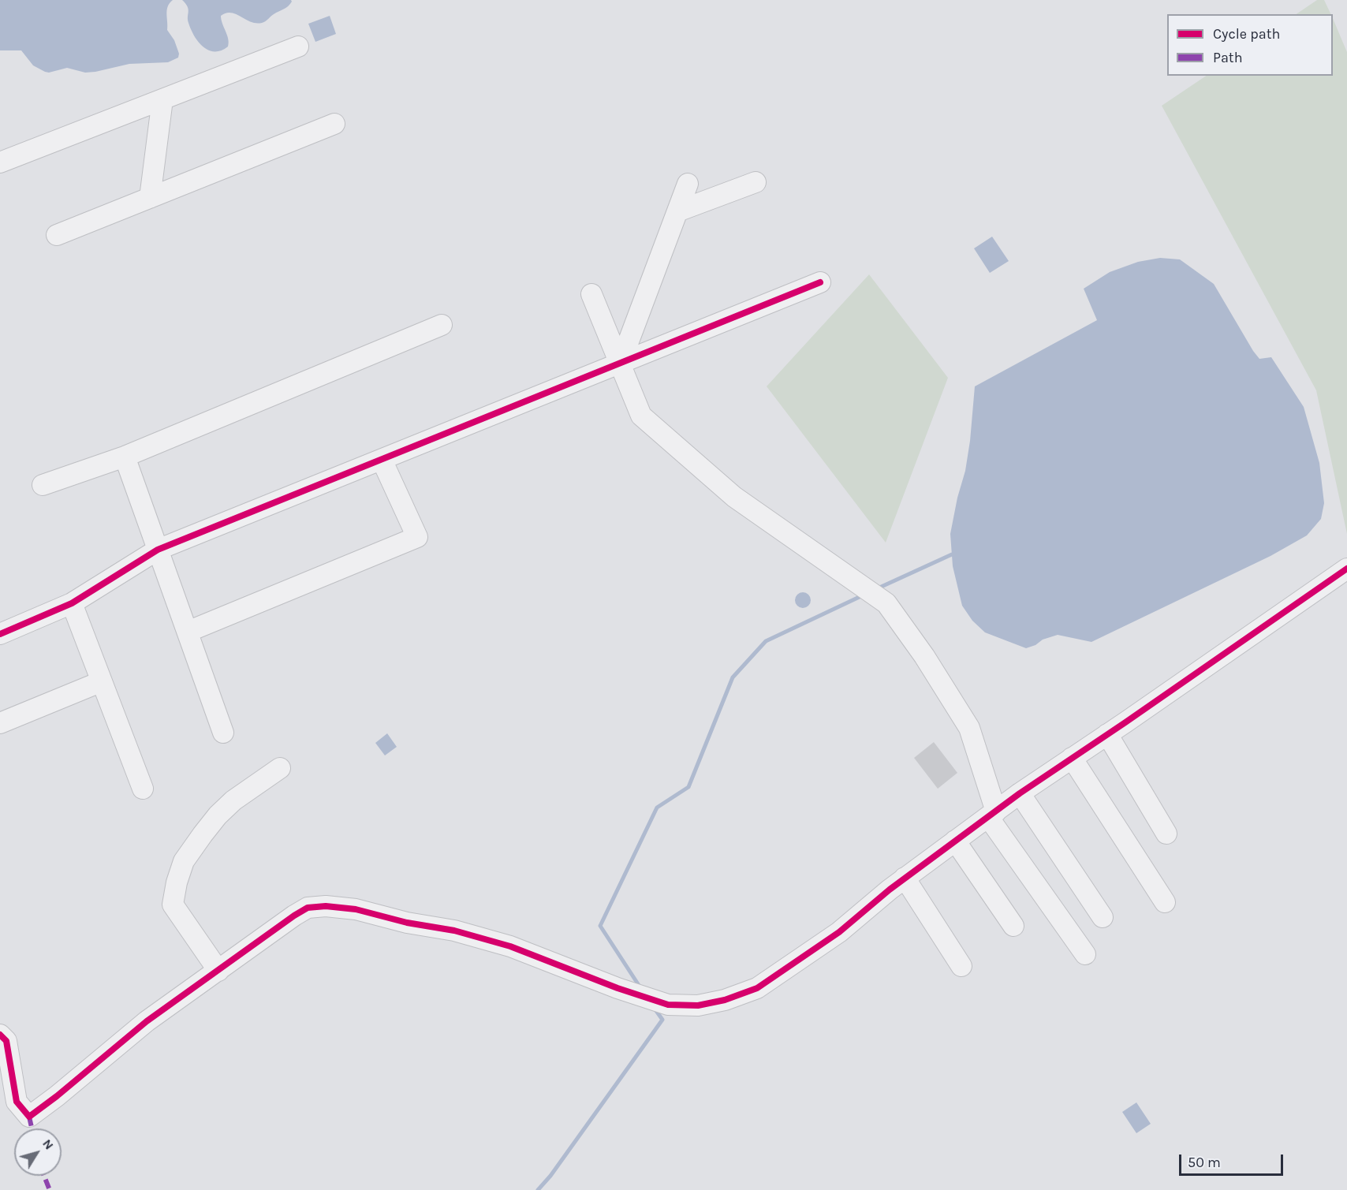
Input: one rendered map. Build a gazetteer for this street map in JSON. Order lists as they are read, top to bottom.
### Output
{
  "legend": ["Cycle path", "Path"],
  "scale_bar": "50 m",
  "north": "top right"
}
